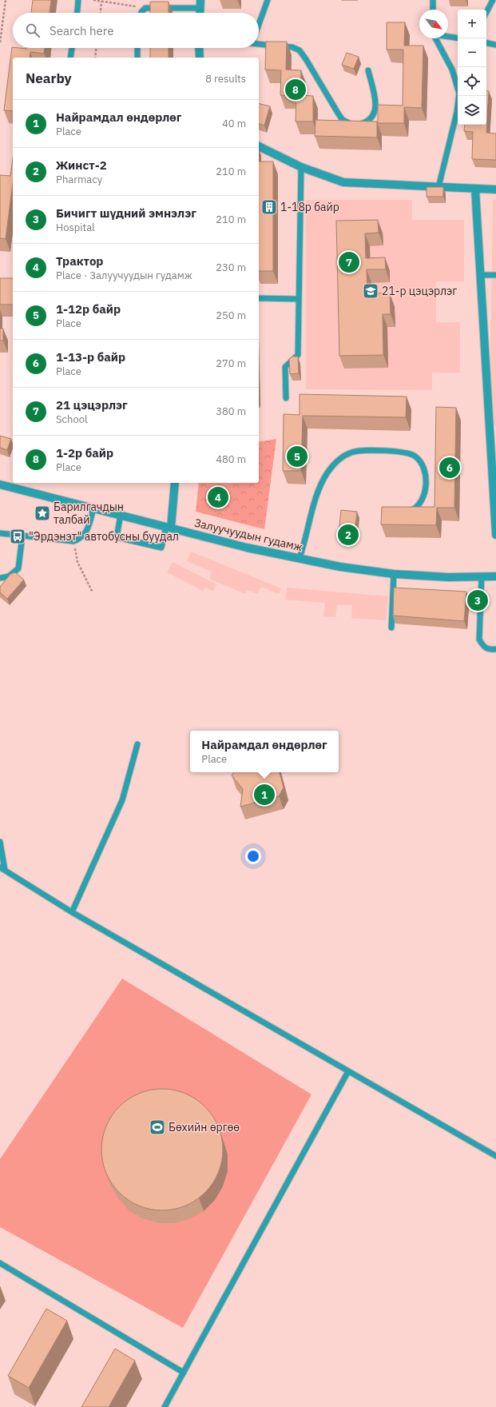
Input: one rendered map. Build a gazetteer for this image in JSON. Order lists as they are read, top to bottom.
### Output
{
  "streets": {
    "street": ["Залуучуудын гудамж"]
  },
  "places": {
    "building": ["1-18р байр"],
    "school or university": ["21-р цэцэрлэг"],
    "place": ["Барилгачдын талбай"],
    "bus stop": ["\"Эрдэнэт\" автобусны буудал"],
    "sports": ["Бөхийн өргөө"]
  },
  "north": "bottom right",
  "page": {
    "map_buttons": ["+", "−"],
    "search": "Search here",
    "heading": ["Nearby", "8 results"],
    "pins": [
      "8",
      "7",
      "5",
      "6",
      "4",
      "2",
      "3",
      "1"
    ],
    "list": [
      {
        "mark": "1",
        "name": "Найрамдал өндөрлөг",
        "note": "Place",
        "value": "40 m"
      },
      {
        "mark": "2",
        "name": "Жинст-2",
        "note": "Pharmacy",
        "value": "210 m"
      },
      {
        "mark": "3",
        "name": "Бичигт шүдний эмнэлэг",
        "note": "Hospital",
        "value": "210 m"
      },
      {
        "mark": "4",
        "name": "Трактор",
        "note": "Place · Залуучуудын гудамж",
        "value": "230 m"
      },
      {
        "mark": "5",
        "name": "1-12р байр",
        "note": "Place",
        "value": "250 m"
      },
      {
        "mark": "6",
        "name": "1-13-р байр",
        "note": "Place",
        "value": "270 m"
      },
      {
        "mark": "7",
        "name": "21 цэцэрлэг",
        "note": "School",
        "value": "380 m"
      },
      {
        "mark": "8",
        "name": "1-2р байр",
        "note": "Place",
        "value": "480 m"
      }
    ],
    "popup": ["Найрамдал өндөрлөг", "Place"]
  }
}
